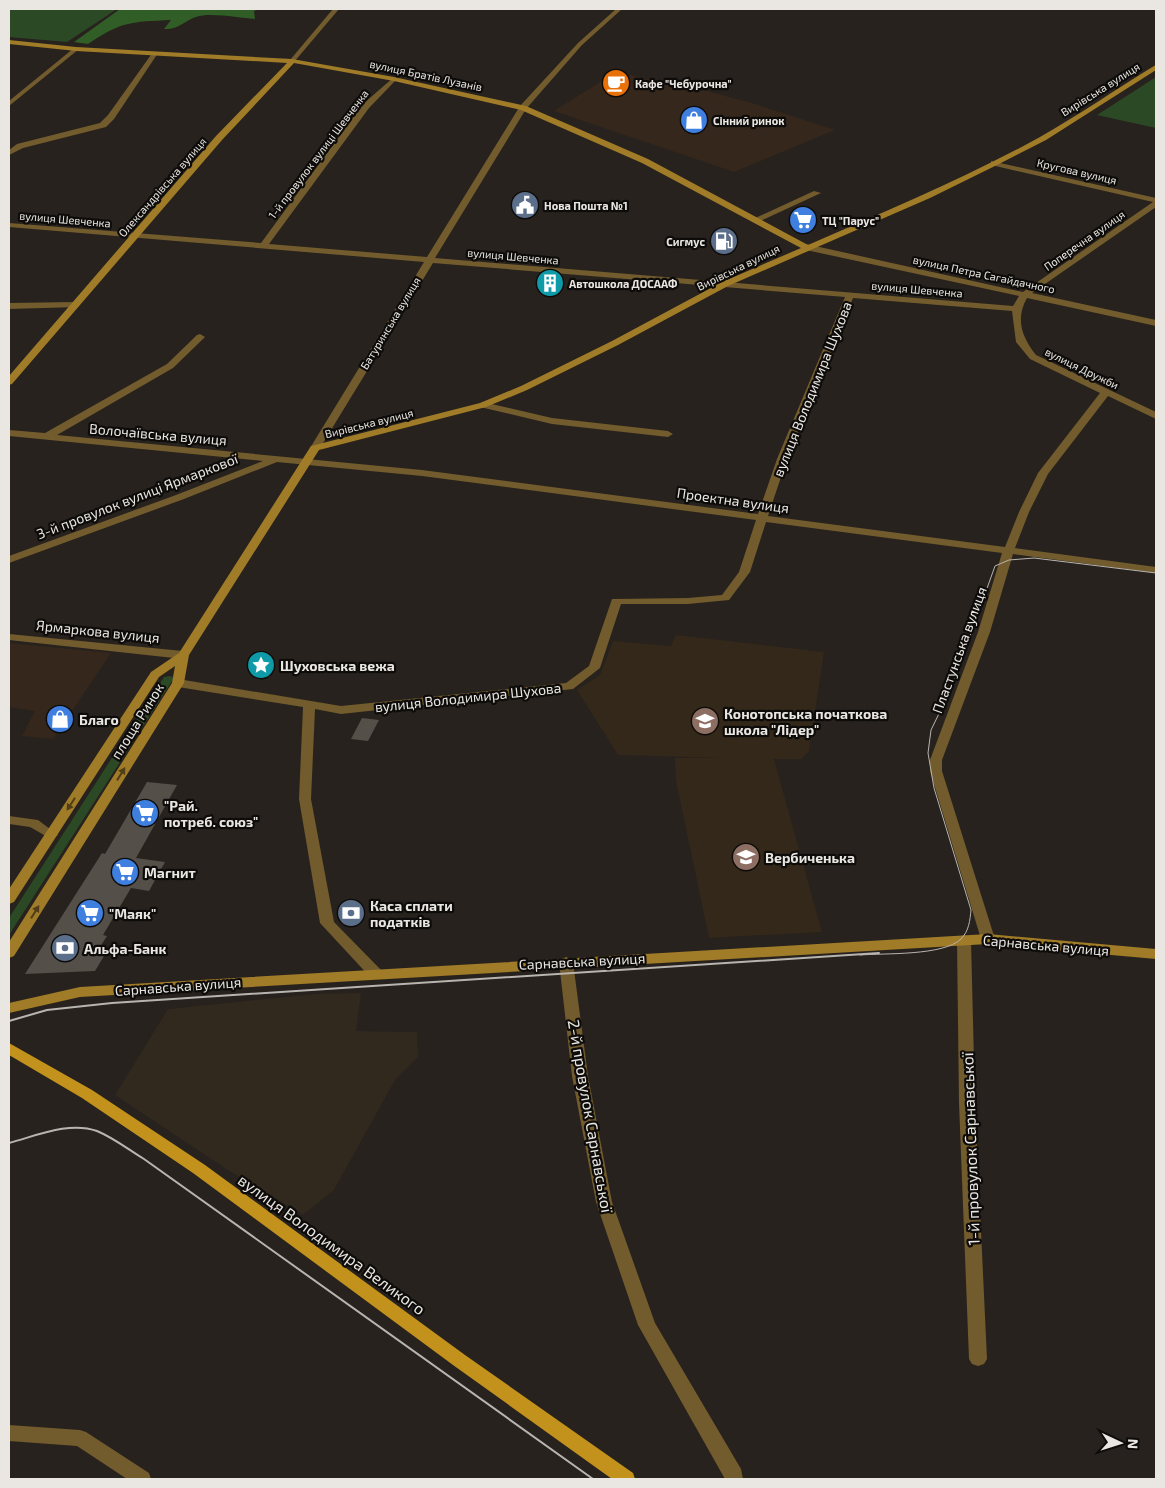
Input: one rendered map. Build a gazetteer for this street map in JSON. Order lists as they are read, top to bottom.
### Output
{
  "streets": {
    "main road": [
      "вулиця Братів Лузанів",
      "Вирівська вулиця",
      "Олександрівська вулиця",
      "Батуринська вулиця",
      "площа Ринок",
      "Сарнавська вулиця",
      "вулиця Володимира Великого"
    ],
    "street": [
      "1-й провулок вулиці Шевченка",
      "Кругова вулиця",
      "вулиця Шевченка",
      "Поперечна вулиця",
      "вулиця Петра Сагайдачного",
      "вулиця Дружби",
      "вулиця Володимира Шухова",
      "Волочаївська вулиця",
      "3-й провулок вулиці Ярмаркової",
      "Проектна вулиця",
      "Ярмаркова вулиця",
      "Пластунська вулиця",
      "2-й провулок Сарнавської",
      "1-й провулок Сарнавської"
    ]
  },
  "crossings": [
    ["вулиця Братів Лузанів", "Вирівська вулиця"],
    ["вулиця Братів Лузанів", "1-й провулок вулиці Шевченка"],
    ["вулиця Братів Лузанів", "Олександрівська вулиця"],
    ["вулиця Братів Лузанів", "вулиця Петра Сагайдачного"],
    ["вулиця Братів Лузанів", "Батуринська вулиця"],
    ["Вирівська вулиця", "Кругова вулиця"],
    ["Вирівська вулиця", "вулиця Шевченка"],
    ["Вирівська вулиця", "вулиця Петра Сагайдачного"],
    ["Вирівська вулиця", "Батуринська вулиця"],
    ["1-й провулок вулиці Шевченка", "вулиця Шевченка"],
    ["Кругова вулиця", "Поперечна вулиця"],
    ["Олександрівська вулиця", "вулиця Шевченка"],
    ["вулиця Шевченка", "Батуринська вулиця"],
    ["вулиця Шевченка", "вулиця Дружби"],
    ["вулиця Шевченка", "вулиця Володимира Шухова"],
    ["Поперечна вулиця", "вулиця Петра Сагайдачного"],
    ["Батуринська вулиця", "Волочаївська вулиця"],
    ["Батуринська вулиця", "Проектна вулиця"],
    ["Батуринська вулиця", "Ярмаркова вулиця"],
    ["Батуринська вулиця", "площа Ринок"],
    ["вулиця Дружби", "Пластунська вулиця"],
    ["вулиця Володимира Шухова", "Проектна вулиця"],
    ["вулиця Володимира Шухова", "площа Ринок"],
    ["Волочаївська вулиця", "3-й провулок вулиці Ярмаркової"],
    ["Волочаївська вулиця", "Проектна вулиця"],
    ["Проектна вулиця", "Пластунська вулиця"],
    ["Ярмаркова вулиця", "площа Ринок"],
    ["Пластунська вулиця", "Сарнавська вулиця"],
    ["Сарнавська вулиця", "2-й провулок Сарнавської"],
    ["Сарнавська вулиця", "1-й провулок Сарнавської"]
  ],
  "places": {
    "cafe": ["Кафе \"Чебурочна\""],
    "shop": ["Сінний ринок", "Благо"],
    "public building": ["Нова Пошта №1"],
    "supermarket": [
      "ТЦ \"Парус\"",
      "\"Рай. потреб. союз\"",
      "Магнит",
      "\"Маяк\""
    ],
    "fuel station": ["Сигмус"],
    "building": ["Автошкола ДОСААФ"],
    "place": ["Шуховська вежа"],
    "school or university": ["Конотопська початкова школа \"Лідер\"", "Вербиченька"],
    "bank": ["Каса сплати податків", "Альфа-Банк"]
  },
  "north": "right"
}
